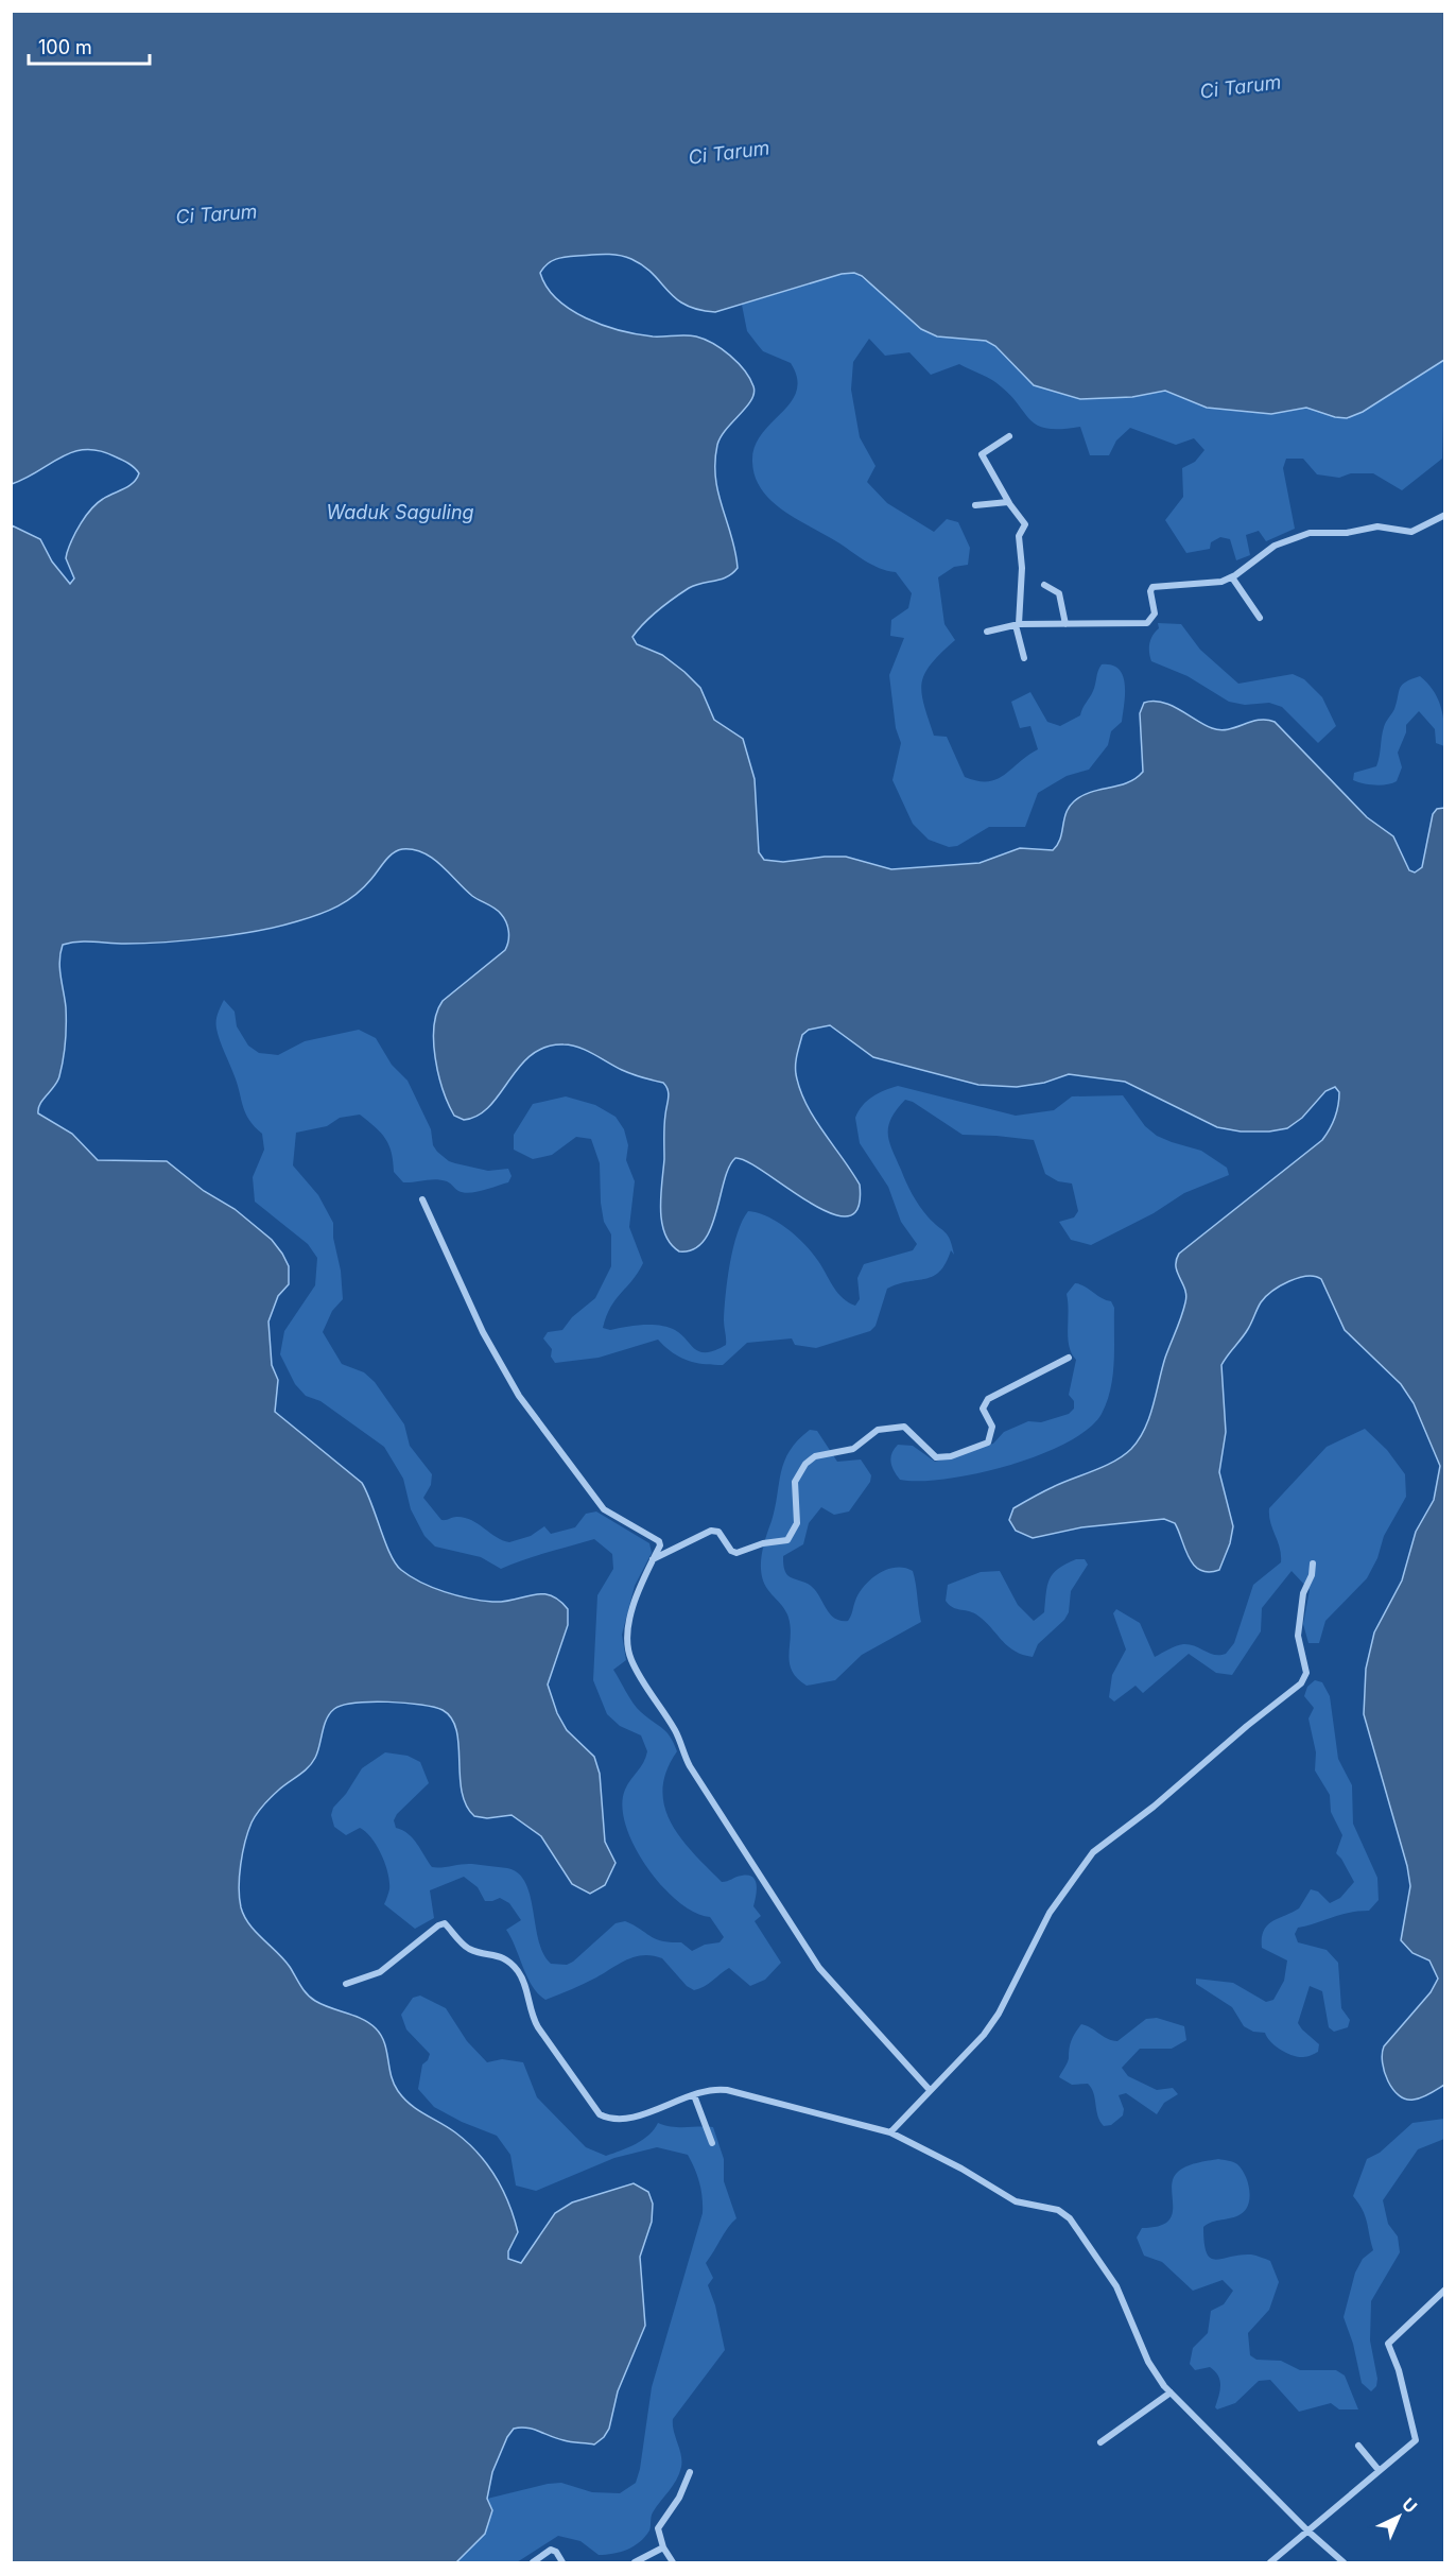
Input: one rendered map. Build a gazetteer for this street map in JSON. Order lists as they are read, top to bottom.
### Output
{
  "water": ["Ci Tarum", "Waduk Saguling"],
  "scale_bar": "100 m",
  "north": "top right"
}
